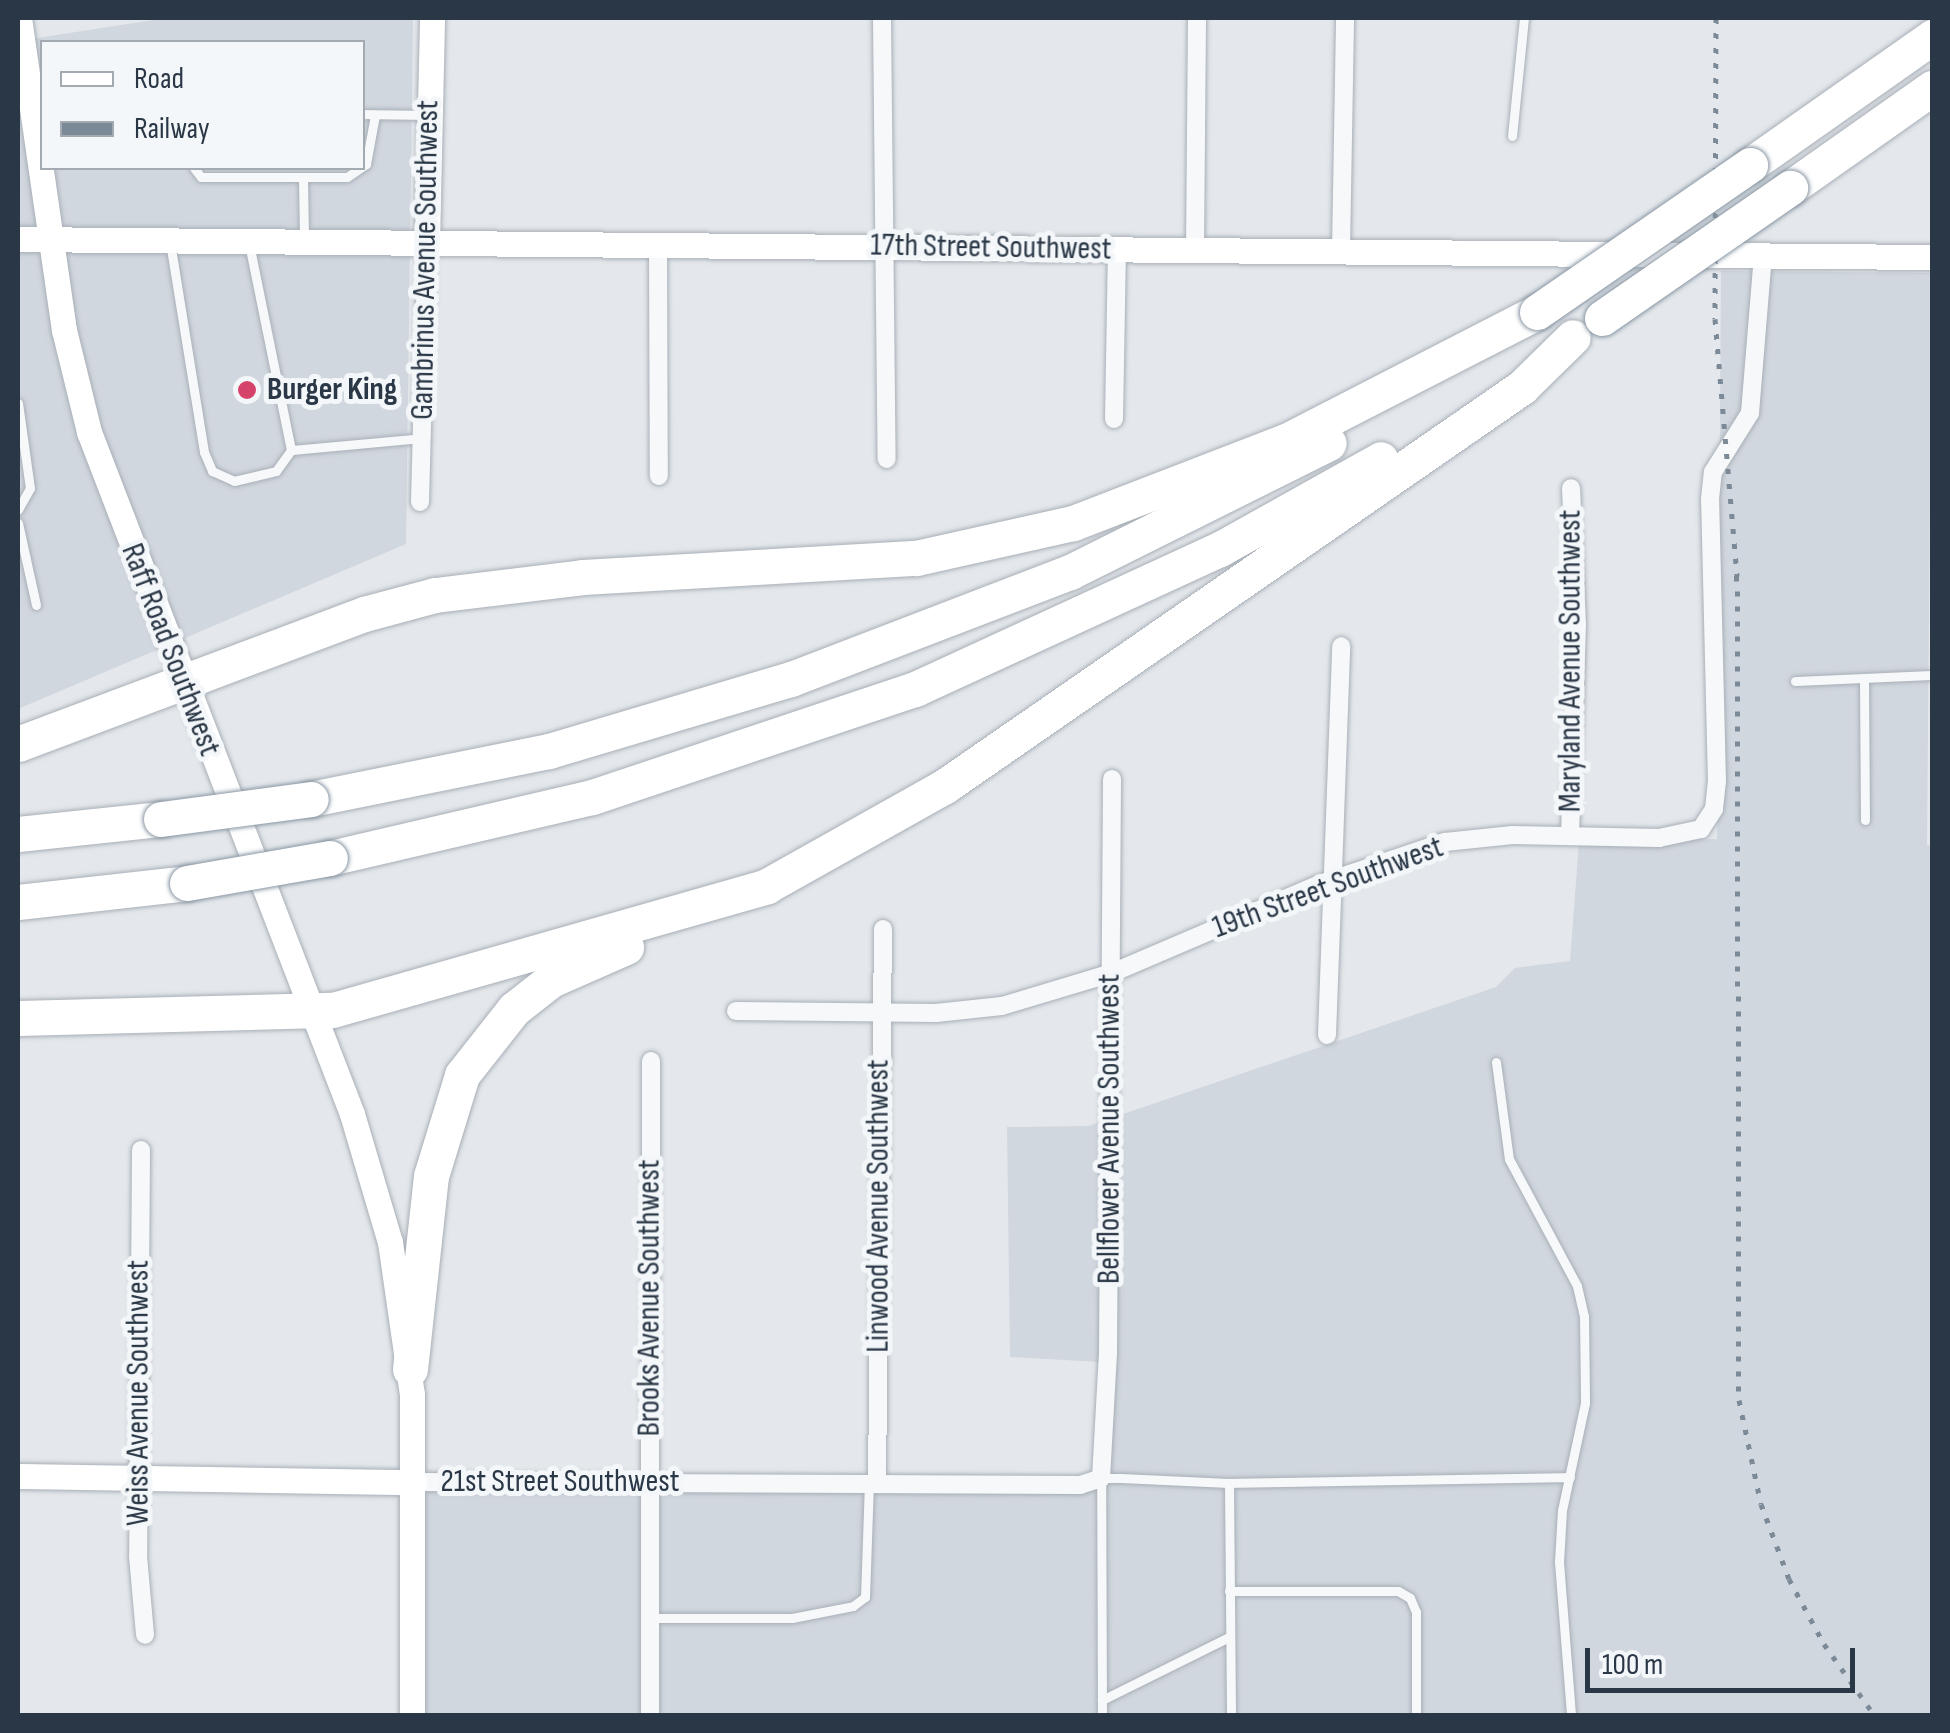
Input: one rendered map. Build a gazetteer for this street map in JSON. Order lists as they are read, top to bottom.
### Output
{
  "streets": {
    "street": [
      "17th Street Southwest",
      "Gambrinus Avenue Southwest",
      "Raff Road Southwest",
      "Maryland Avenue Southwest",
      "19th Street Southwest",
      "Bellflower Avenue Southwest",
      "Linwood Avenue Southwest",
      "Brooks Avenue Southwest",
      "Weiss Avenue Southwest",
      "21st Street Southwest"
    ]
  },
  "crossings": [
    ["17th Street Southwest", "Gambrinus Avenue Southwest"],
    ["17th Street Southwest", "Raff Road Southwest"],
    ["17th Street Southwest", "19th Street Southwest"],
    ["Maryland Avenue Southwest", "19th Street Southwest"],
    ["19th Street Southwest", "Bellflower Avenue Southwest"],
    ["19th Street Southwest", "Linwood Avenue Southwest"],
    ["Bellflower Avenue Southwest", "21st Street Southwest"],
    ["Linwood Avenue Southwest", "21st Street Southwest"],
    ["Brooks Avenue Southwest", "21st Street Southwest"],
    ["Weiss Avenue Southwest", "21st Street Southwest"]
  ],
  "places": ["Burger King"],
  "legend": ["Road", "Railway"],
  "scale_bar": "100 m"
}
